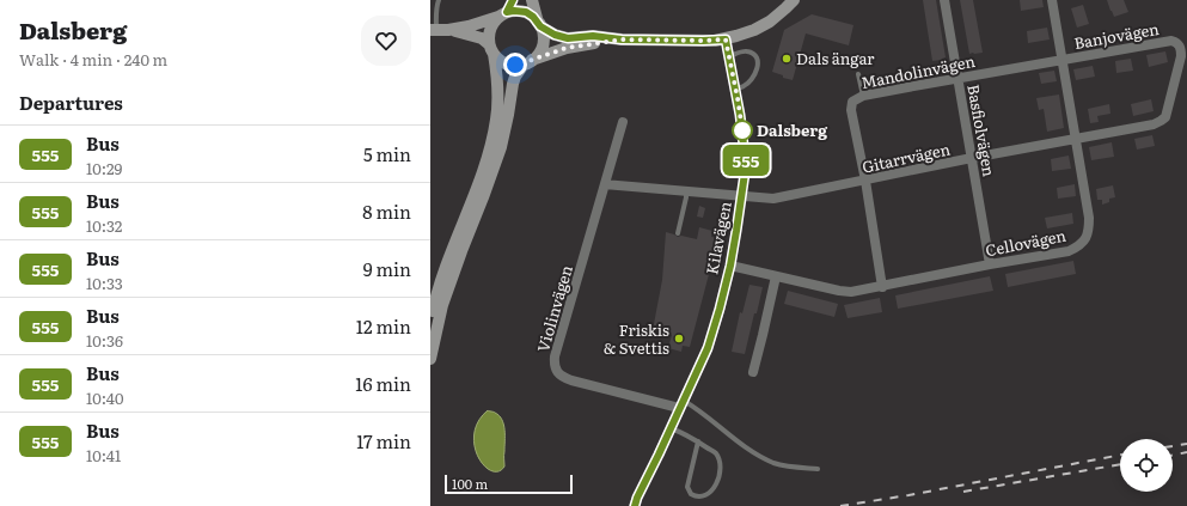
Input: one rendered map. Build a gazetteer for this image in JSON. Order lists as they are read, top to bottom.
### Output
{
  "streets": {
    "street": [
      "Banjovägen",
      "Mandolinvägen",
      "Basfiolvägen",
      "Gitarrvägen",
      "Kilavägen",
      "Cellovägen",
      "Violinvägen"
    ]
  },
  "crossings": [
    ["Banjovägen", "Mandolinvägen"],
    ["Banjovägen", "Gitarrvägen"],
    ["Banjovägen", "Cellovägen"],
    ["Mandolinvägen", "Basfiolvägen"],
    ["Mandolinvägen", "Gitarrvägen"],
    ["Mandolinvägen", "Cellovägen"],
    ["Basfiolvägen", "Gitarrvägen"],
    ["Basfiolvägen", "Cellovägen"],
    ["Gitarrvägen", "Kilavägen"],
    ["Gitarrvägen", "Cellovägen"],
    ["Kilavägen", "Cellovägen"],
    ["Kilavägen", "Violinvägen"]
  ],
  "places": ["Dals ängar", "Dalsberg", "Friskis & Svettis"],
  "lines": ["bus line 555"],
  "scale_bar": "100 m",
  "page": {
    "heading": [
      ["Dalsberg", "Walk · 4 min · 240 m"],
      "Departures"
    ],
    "on_map": "555",
    "list": [
      {
        "mark": "555",
        "name": "Bus",
        "note": "10:29",
        "value": "5 min"
      },
      {
        "mark": "555",
        "name": "Bus",
        "note": "10:32",
        "value": "8 min"
      },
      {
        "mark": "555",
        "name": "Bus",
        "note": "10:33",
        "value": "9 min"
      },
      {
        "mark": "555",
        "name": "Bus",
        "note": "10:36",
        "value": "12 min"
      },
      {
        "mark": "555",
        "name": "Bus",
        "note": "10:40",
        "value": "16 min"
      },
      {
        "mark": "555",
        "name": "Bus",
        "note": "10:41",
        "value": "17 min"
      }
    ],
    "scale": "100 m"
  }
}
